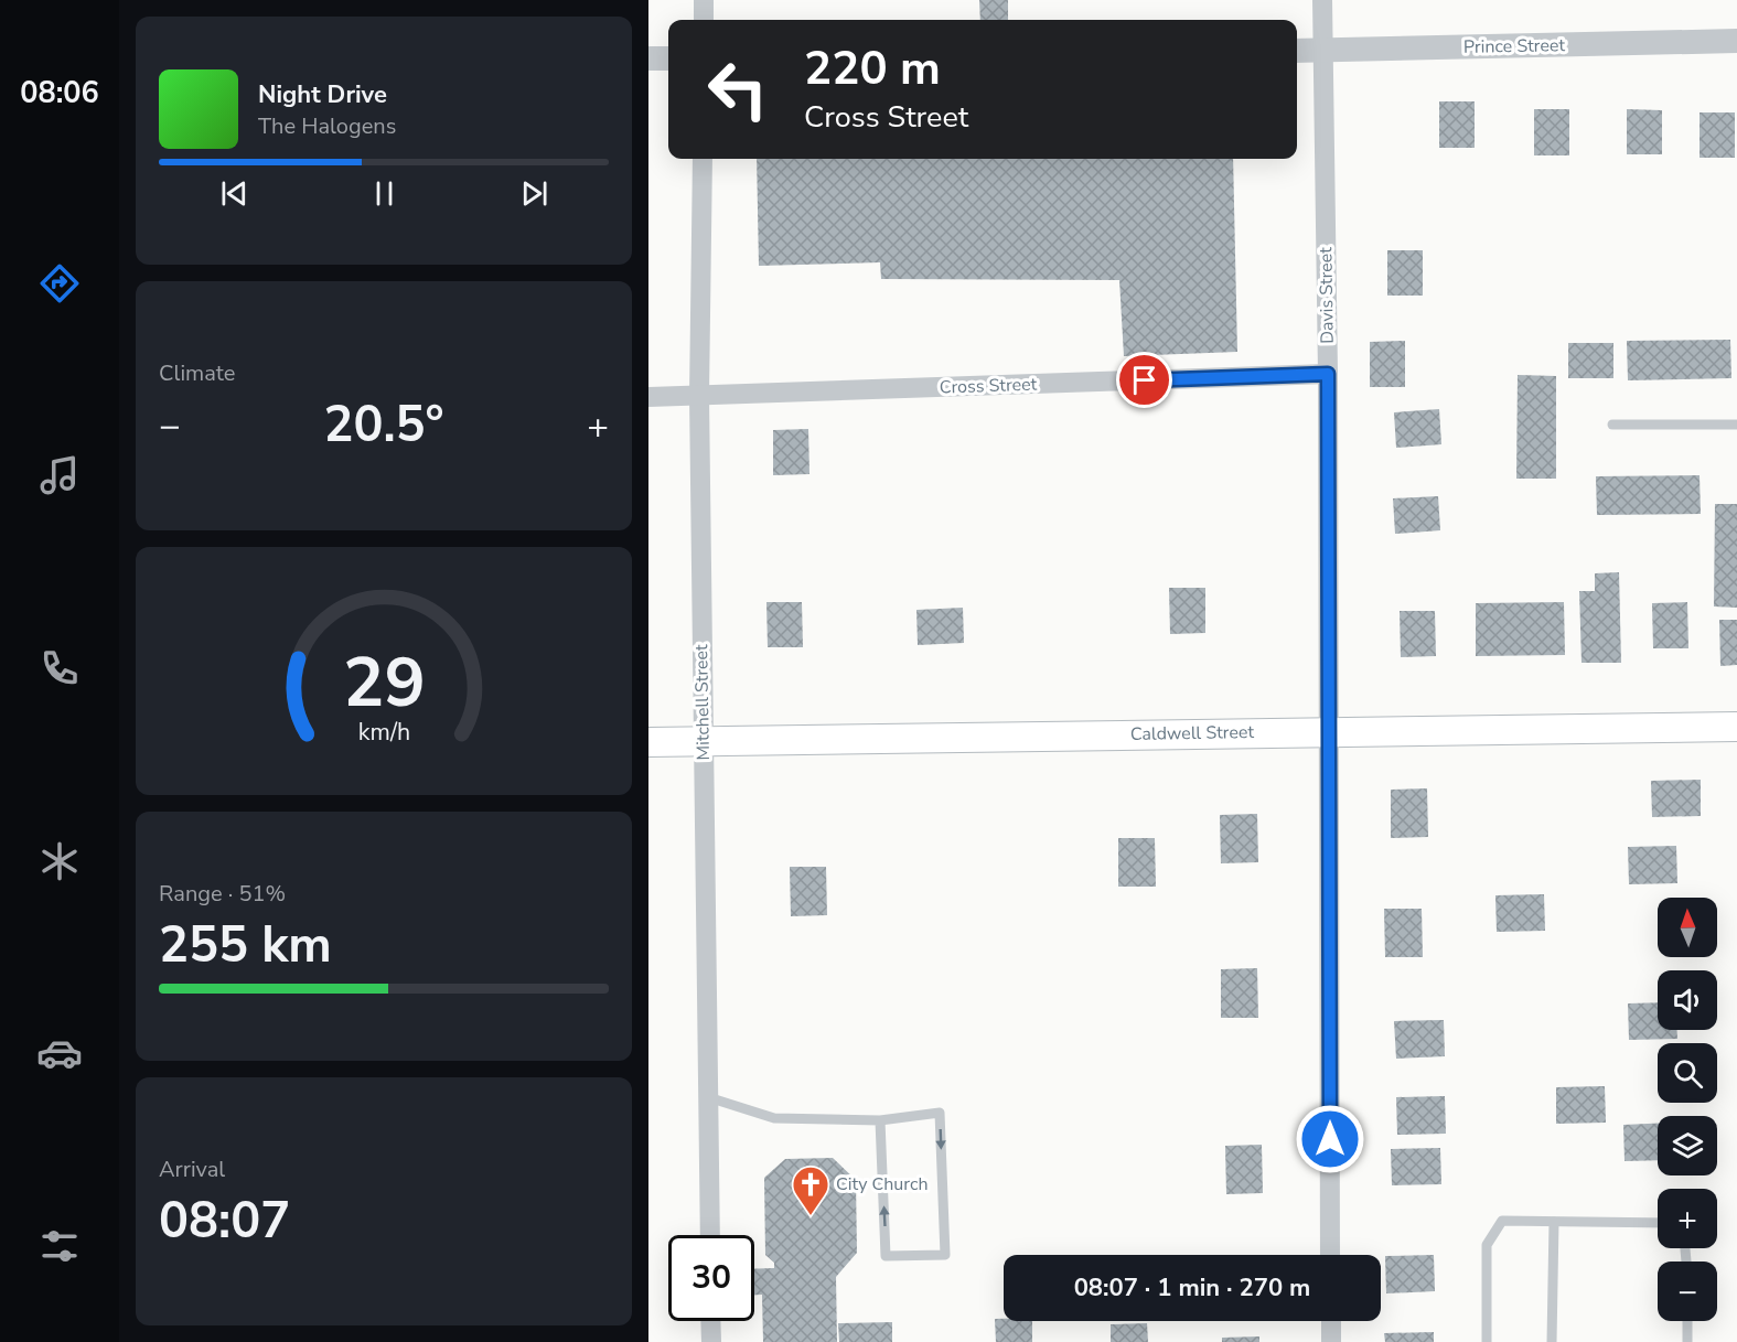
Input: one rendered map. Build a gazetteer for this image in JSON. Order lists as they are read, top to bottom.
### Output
{
  "streets": {
    "main road": ["Caldwell Street"],
    "street": [
      "Prince Street",
      "Davis Street",
      "Cross Street",
      "Mitchell Street"
    ]
  },
  "crossings": [
    ["Prince Street", "Davis Street"],
    ["Davis Street", "Cross Street"],
    ["Davis Street", "Caldwell Street"],
    ["Cross Street", "Mitchell Street"],
    ["Mitchell Street", "Caldwell Street"]
  ],
  "places": {
    "church": ["City Church"]
  },
  "north": "top",
  "page": {
    "tabs": "08:06",
    "turn": ["220 m", "Cross Street"],
    "song": ["Night Drive", "The Halogens"],
    "tile": [
      "Climate",
      ["Range · 51%", "255 km"],
      ["Arrival", "08:07"]
    ],
    "heat": ["−", "20.5°", "+"],
    "map_buttons": ["+", "−"],
    "limit": "30",
    "trip": "08:07 · 1 min · 270 m",
    "gauge": ["29", "km/h"]
  }
}
